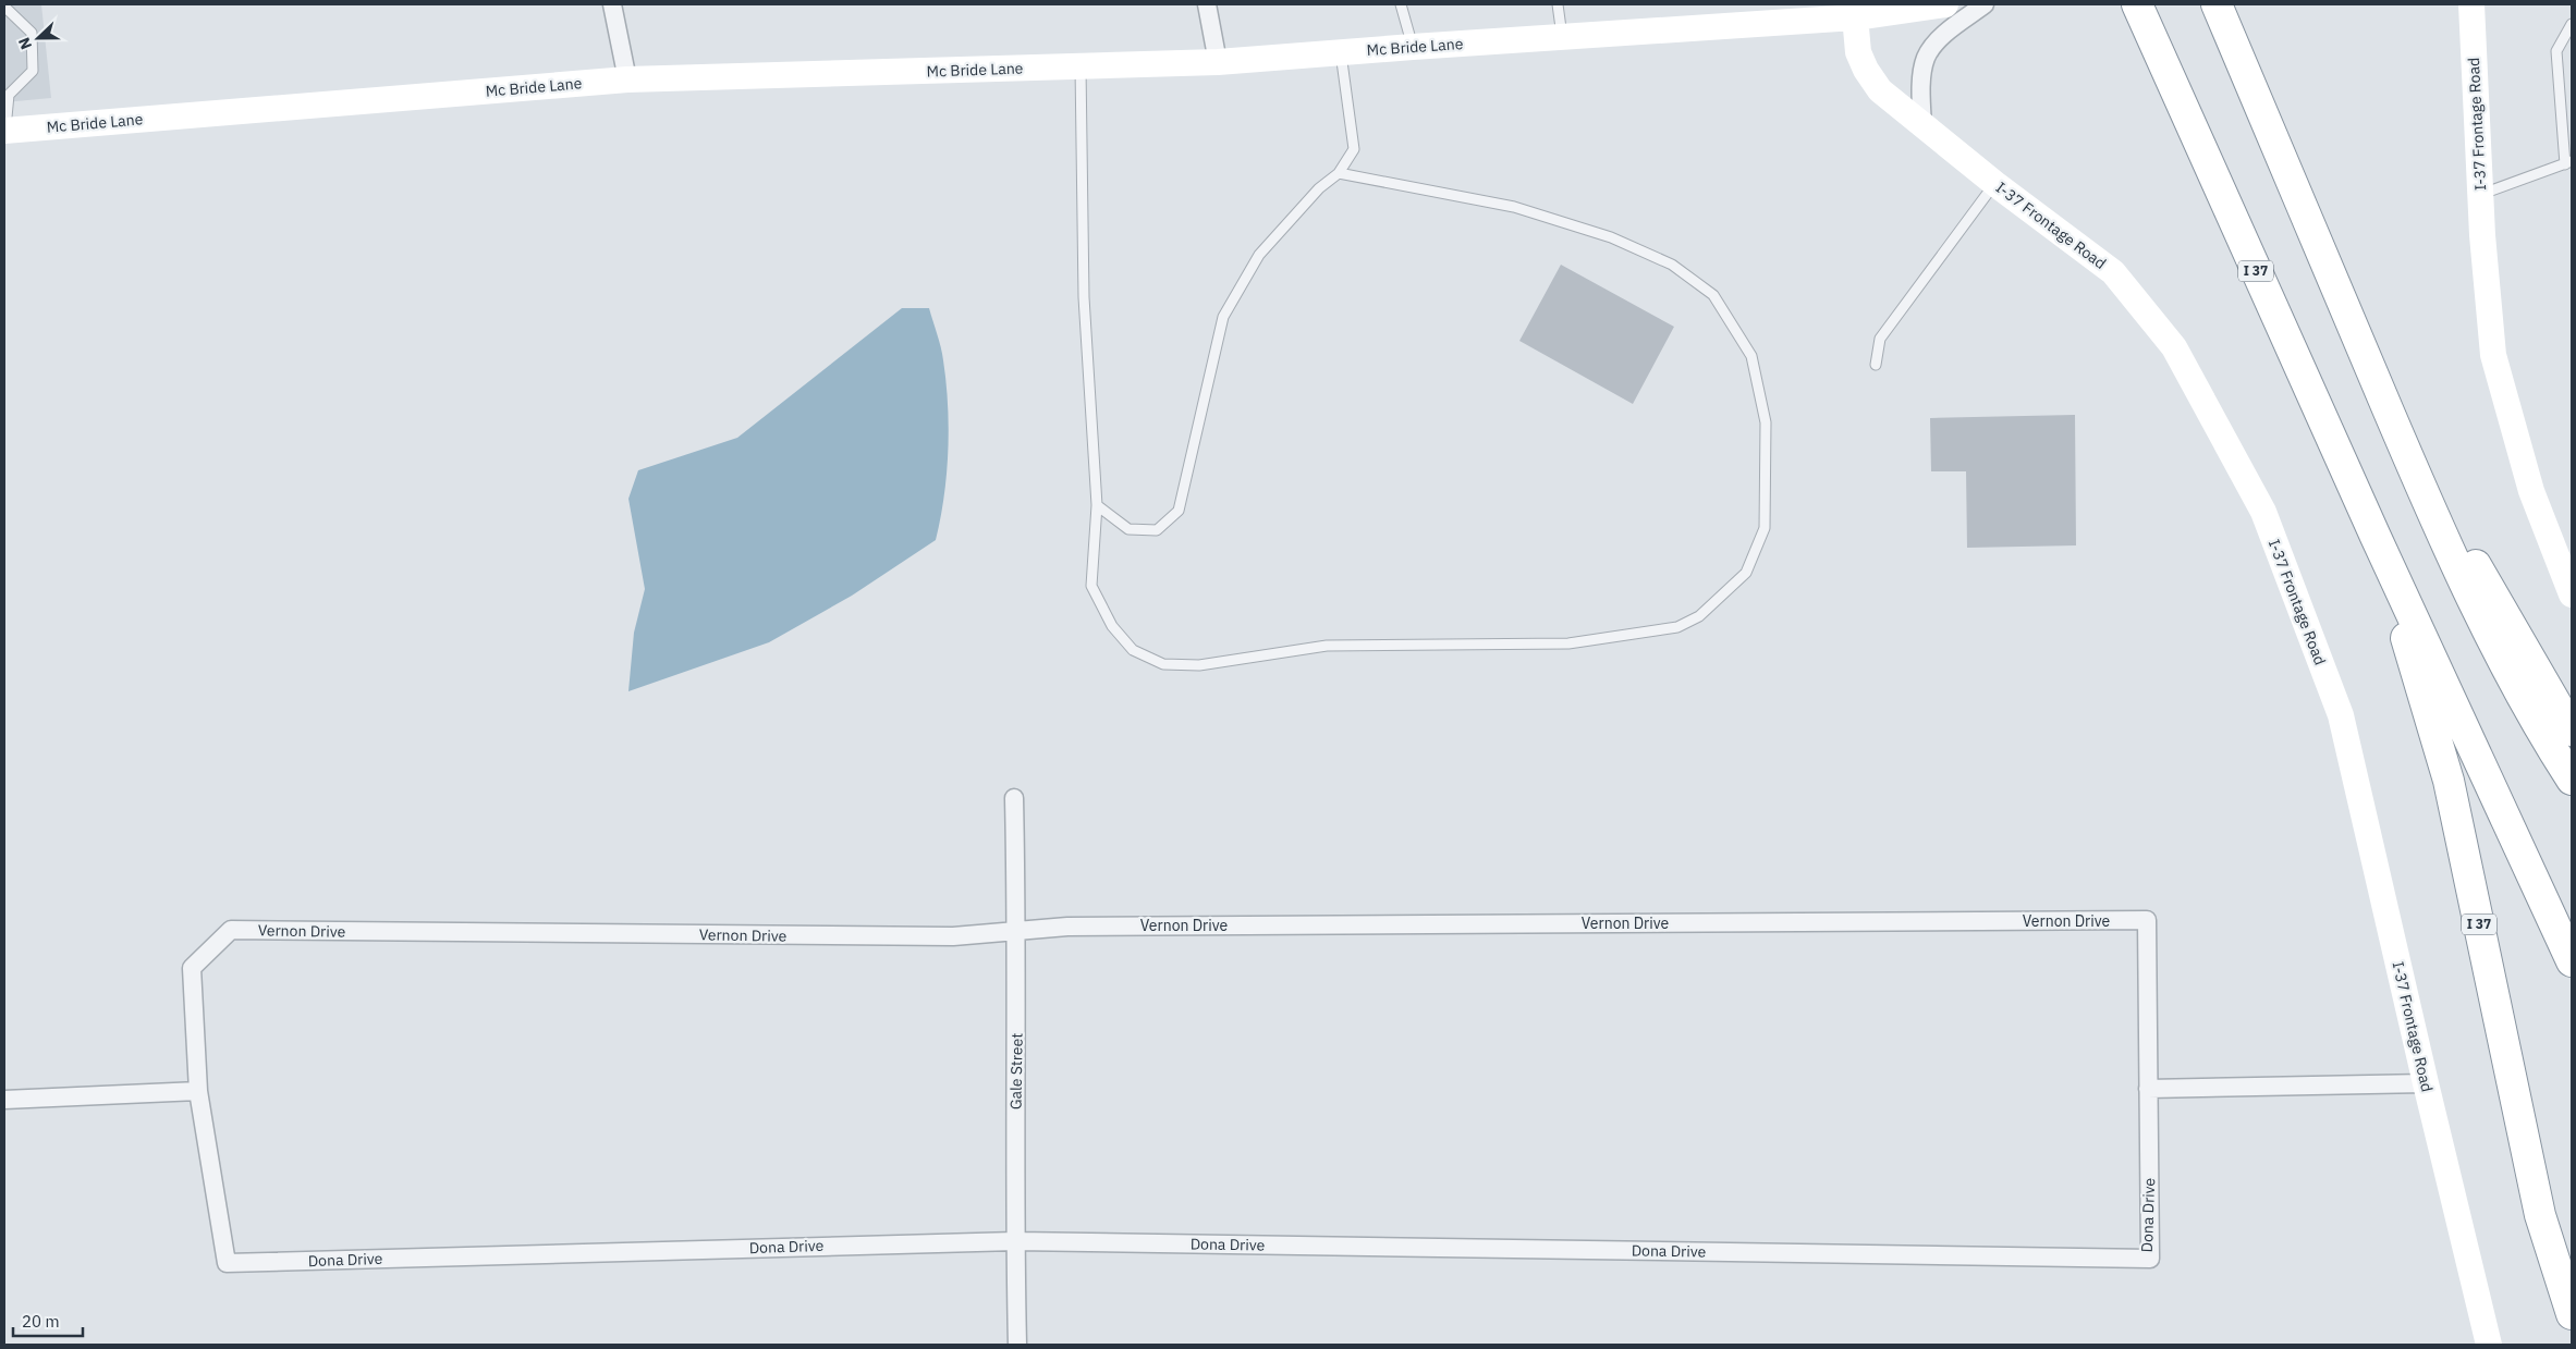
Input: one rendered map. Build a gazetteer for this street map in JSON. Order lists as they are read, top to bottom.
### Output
{
  "streets": {
    "highway": ["I 37"],
    "main road": ["Mc Bride Lane", "I-37 Frontage Road"],
    "street": ["Vernon Drive", "Gale Street", "Dona Drive"]
  },
  "crossings": [
    ["Mc Bride Lane", "I-37 Frontage Road"],
    ["Vernon Drive", "Gale Street"],
    ["Vernon Drive", "Dona Drive"],
    ["Gale Street", "Dona Drive"]
  ],
  "scale_bar": "20 m",
  "north": "left"
}
